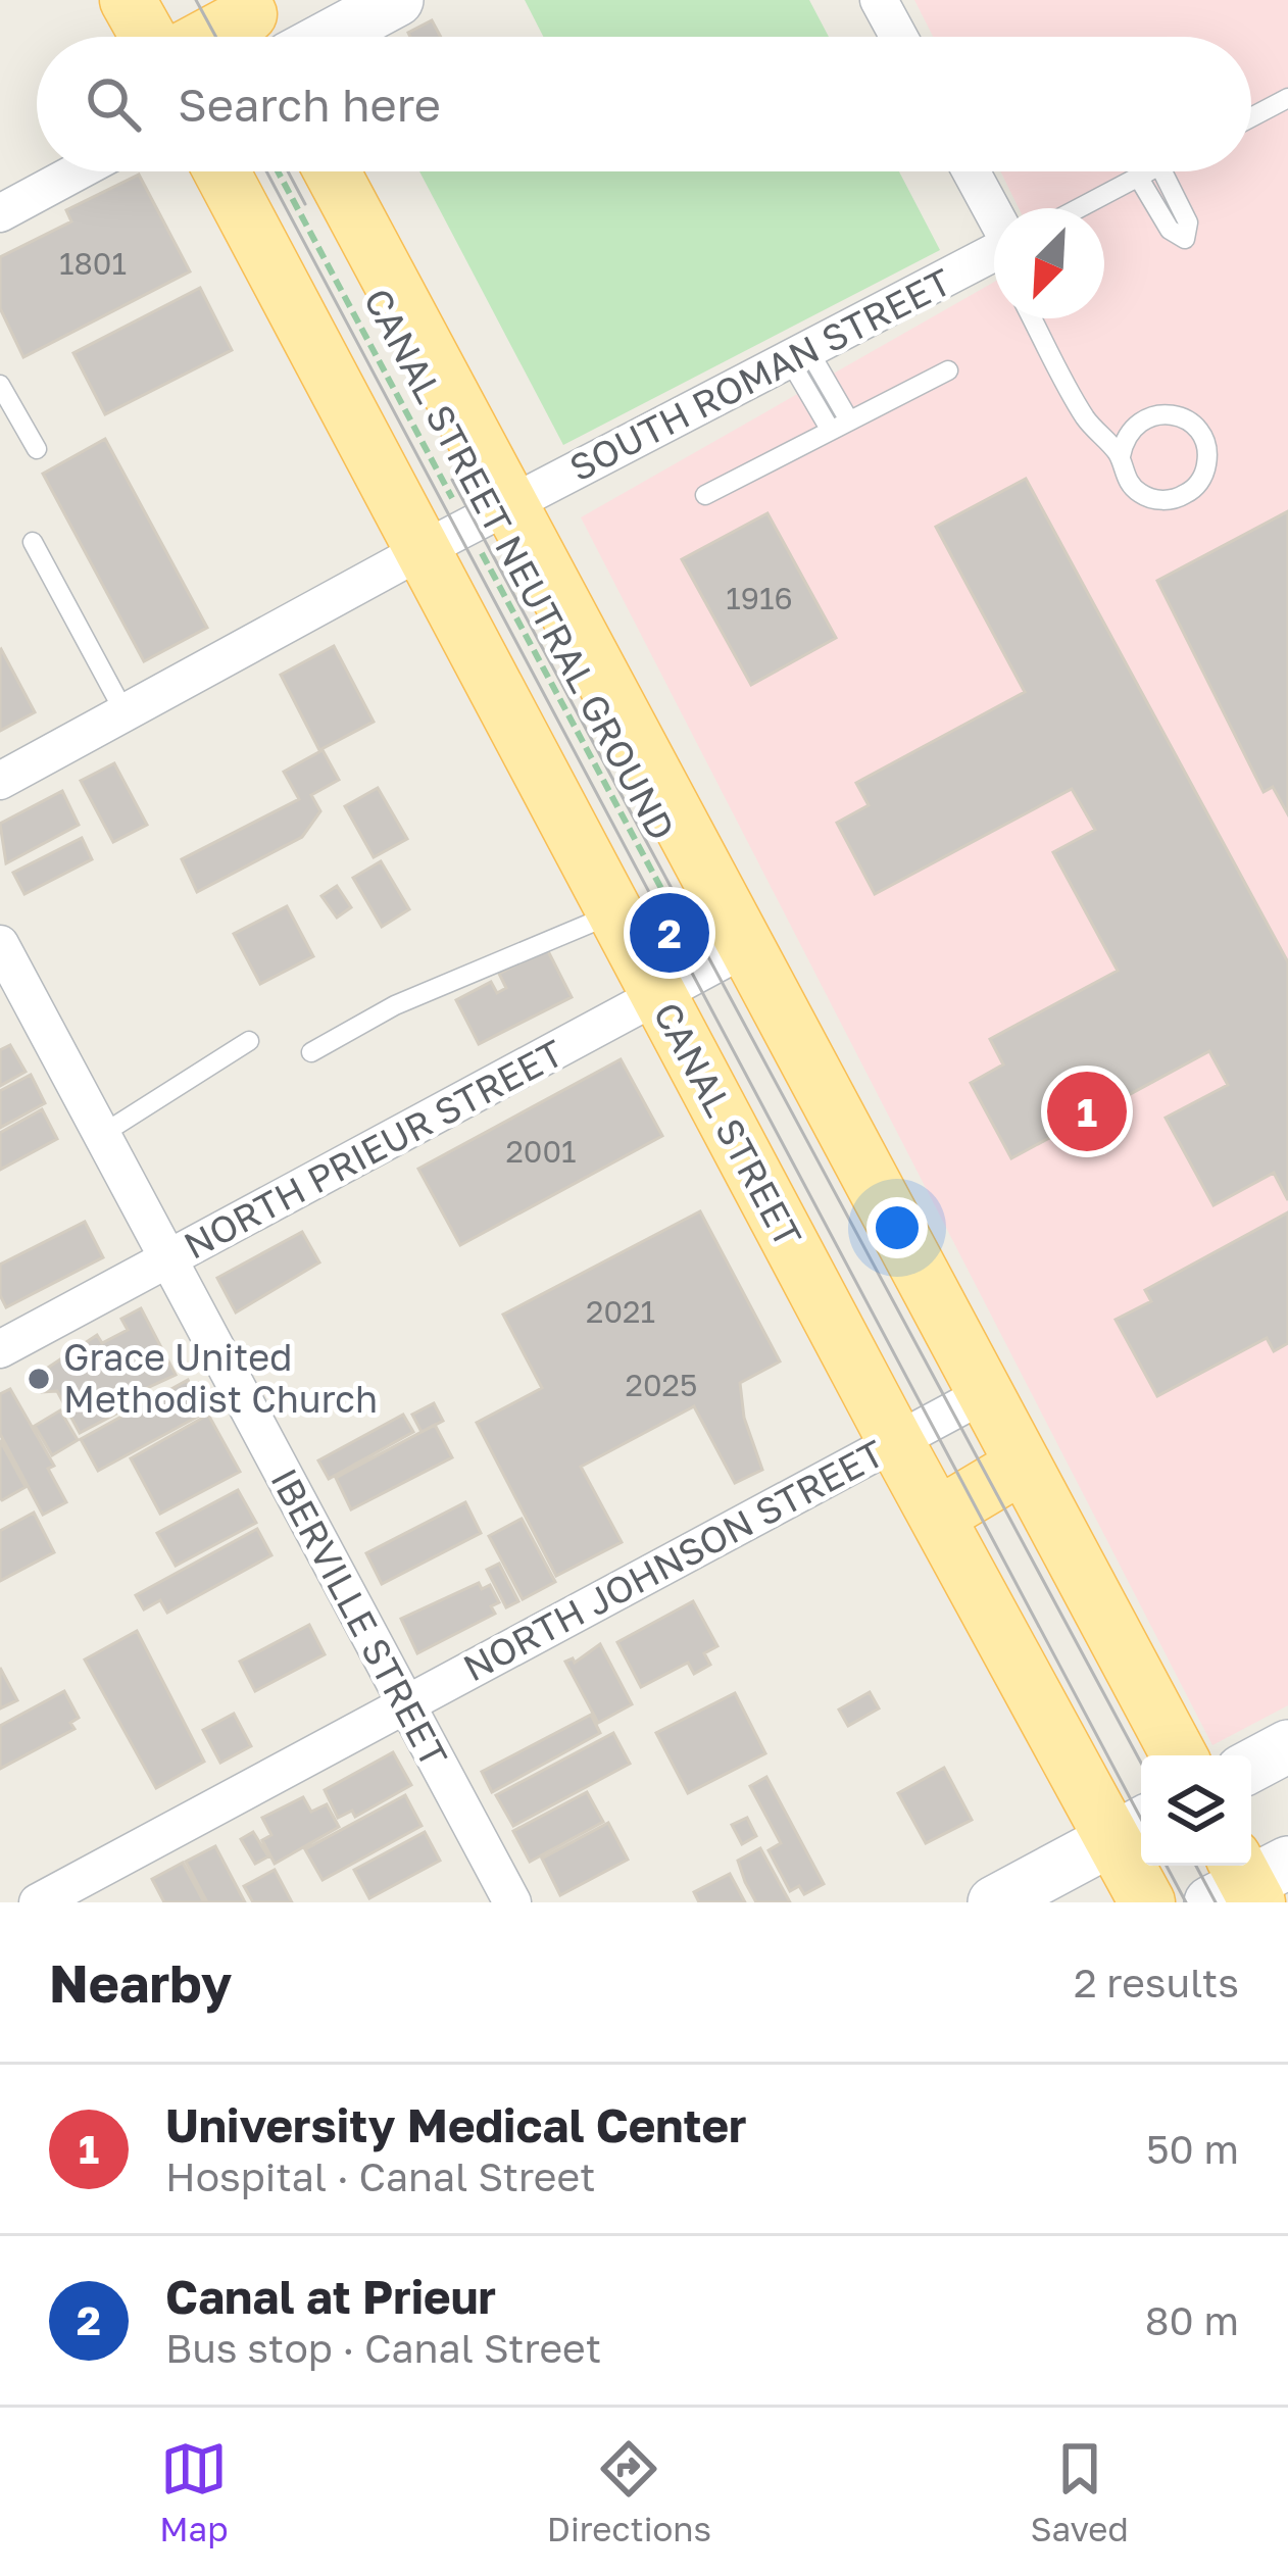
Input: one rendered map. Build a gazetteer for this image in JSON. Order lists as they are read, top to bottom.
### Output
{
  "streets": {
    "main road": ["CANAL STREET"],
    "street": [
      "SOUTH ROMAN STREET",
      "NORTH PRIEUR STREET",
      "NORTH JOHNSON STREET",
      "IBERVILLE STREET"
    ],
    "path": ["CANAL STREET NEUTRAL GROUND"]
  },
  "crossings": [
    ["SOUTH ROMAN STREET", "CANAL STREET NEUTRAL GROUND"],
    ["SOUTH ROMAN STREET", "CANAL STREET"],
    ["CANAL STREET NEUTRAL GROUND", "CANAL STREET"],
    ["CANAL STREET NEUTRAL GROUND", "NORTH PRIEUR STREET"],
    ["CANAL STREET", "NORTH PRIEUR STREET"],
    ["CANAL STREET", "NORTH JOHNSON STREET"],
    ["NORTH PRIEUR STREET", "IBERVILLE STREET"],
    ["NORTH JOHNSON STREET", "IBERVILLE STREET"]
  ],
  "places": ["Grace United Methodist Church"],
  "house_numbers": [
    "1801",
    "1916",
    "2001",
    "2021",
    "2025"
  ],
  "north": "bottom left",
  "page": {
    "search": "Search here",
    "pins": ["2", "1"],
    "heading": ["Nearby", "2 results"],
    "list": [
      {
        "mark": "1",
        "name": "University Medical Center",
        "note": "Hospital · Canal Street",
        "value": "50 m"
      },
      {
        "mark": "2",
        "name": "Canal at Prieur",
        "note": "Bus stop · Canal Street",
        "value": "80 m"
      }
    ],
    "nav": ["Map", "Directions", "Saved"]
  }
}
